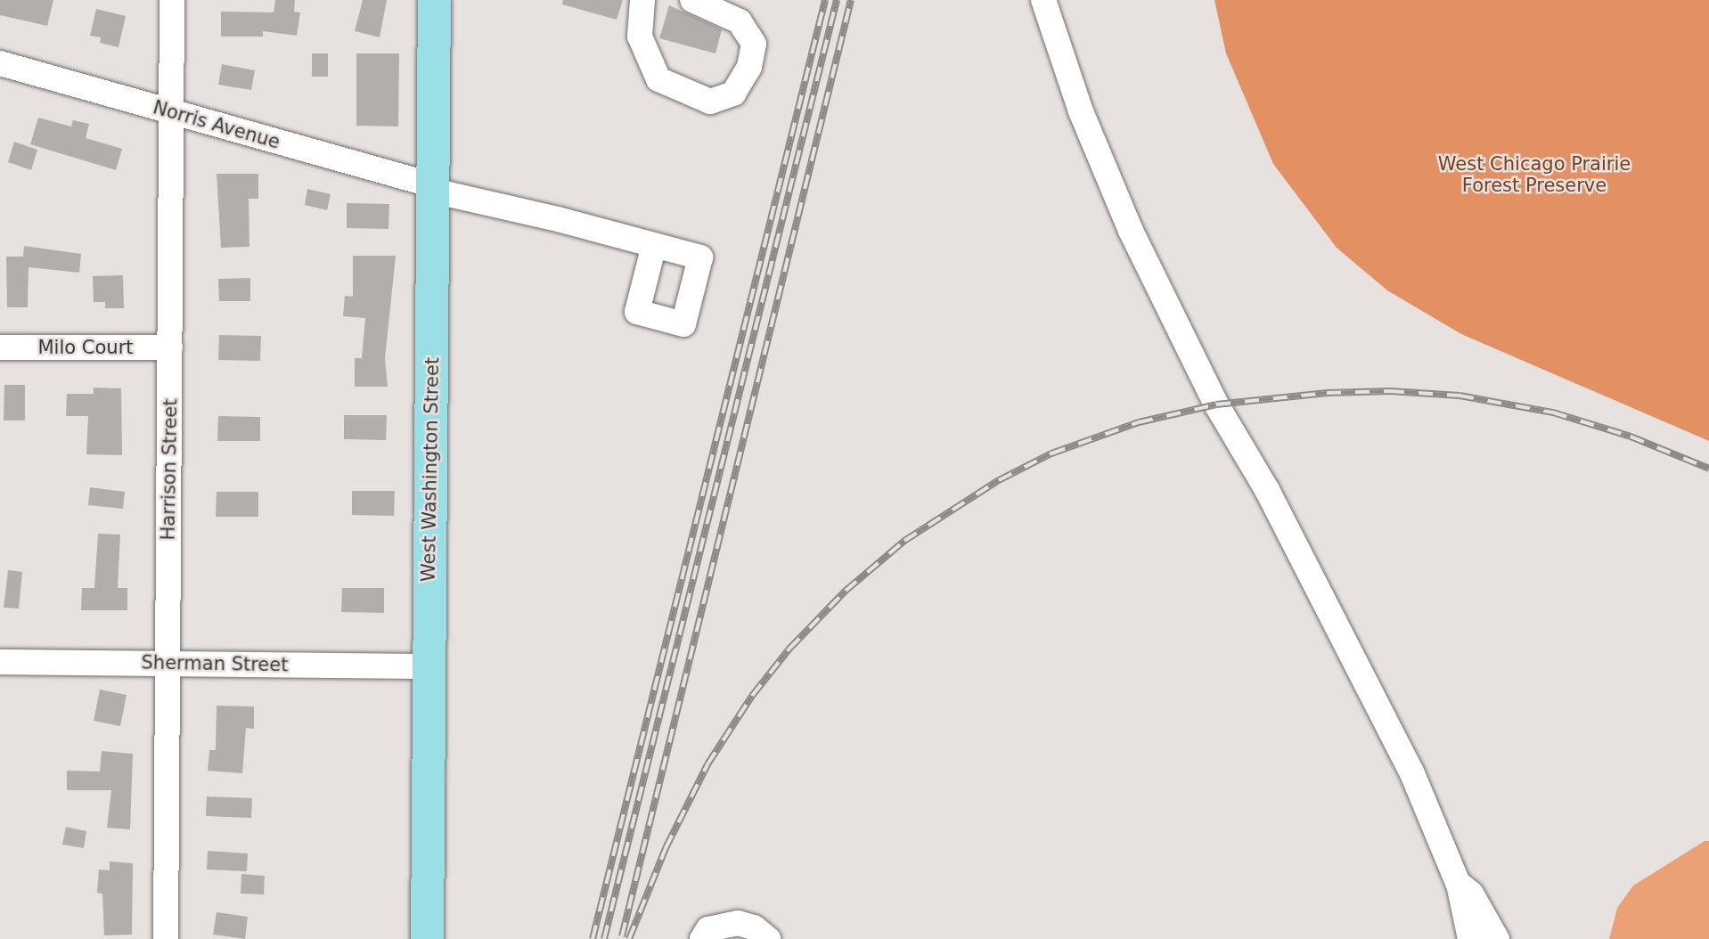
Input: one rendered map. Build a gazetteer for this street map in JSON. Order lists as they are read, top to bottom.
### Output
{
  "streets": {
    "main road": ["West Washington Street"],
    "street": [
      "Norris Avenue",
      "Milo Court",
      "Harrison Street",
      "Sherman Street"
    ]
  },
  "crossings": [
    ["Norris Avenue", "Harrison Street"],
    ["Norris Avenue", "West Washington Street"],
    ["Milo Court", "Harrison Street"],
    ["Harrison Street", "Sherman Street"],
    ["West Washington Street", "Sherman Street"]
  ],
  "parks": ["West Chicago Prairie Forest Preserve"]
}
